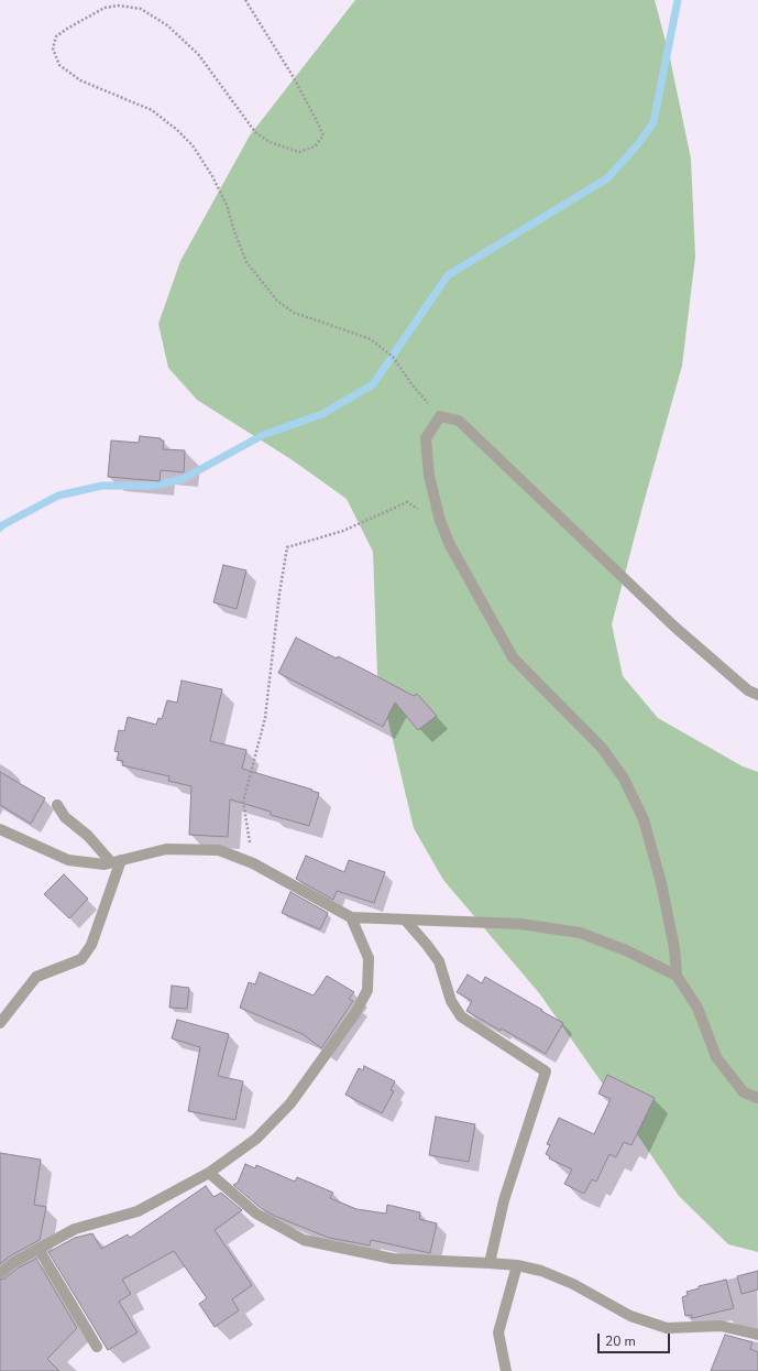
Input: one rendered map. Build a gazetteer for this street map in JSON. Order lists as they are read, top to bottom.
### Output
{
  "scale_bar": "20 m"
}
